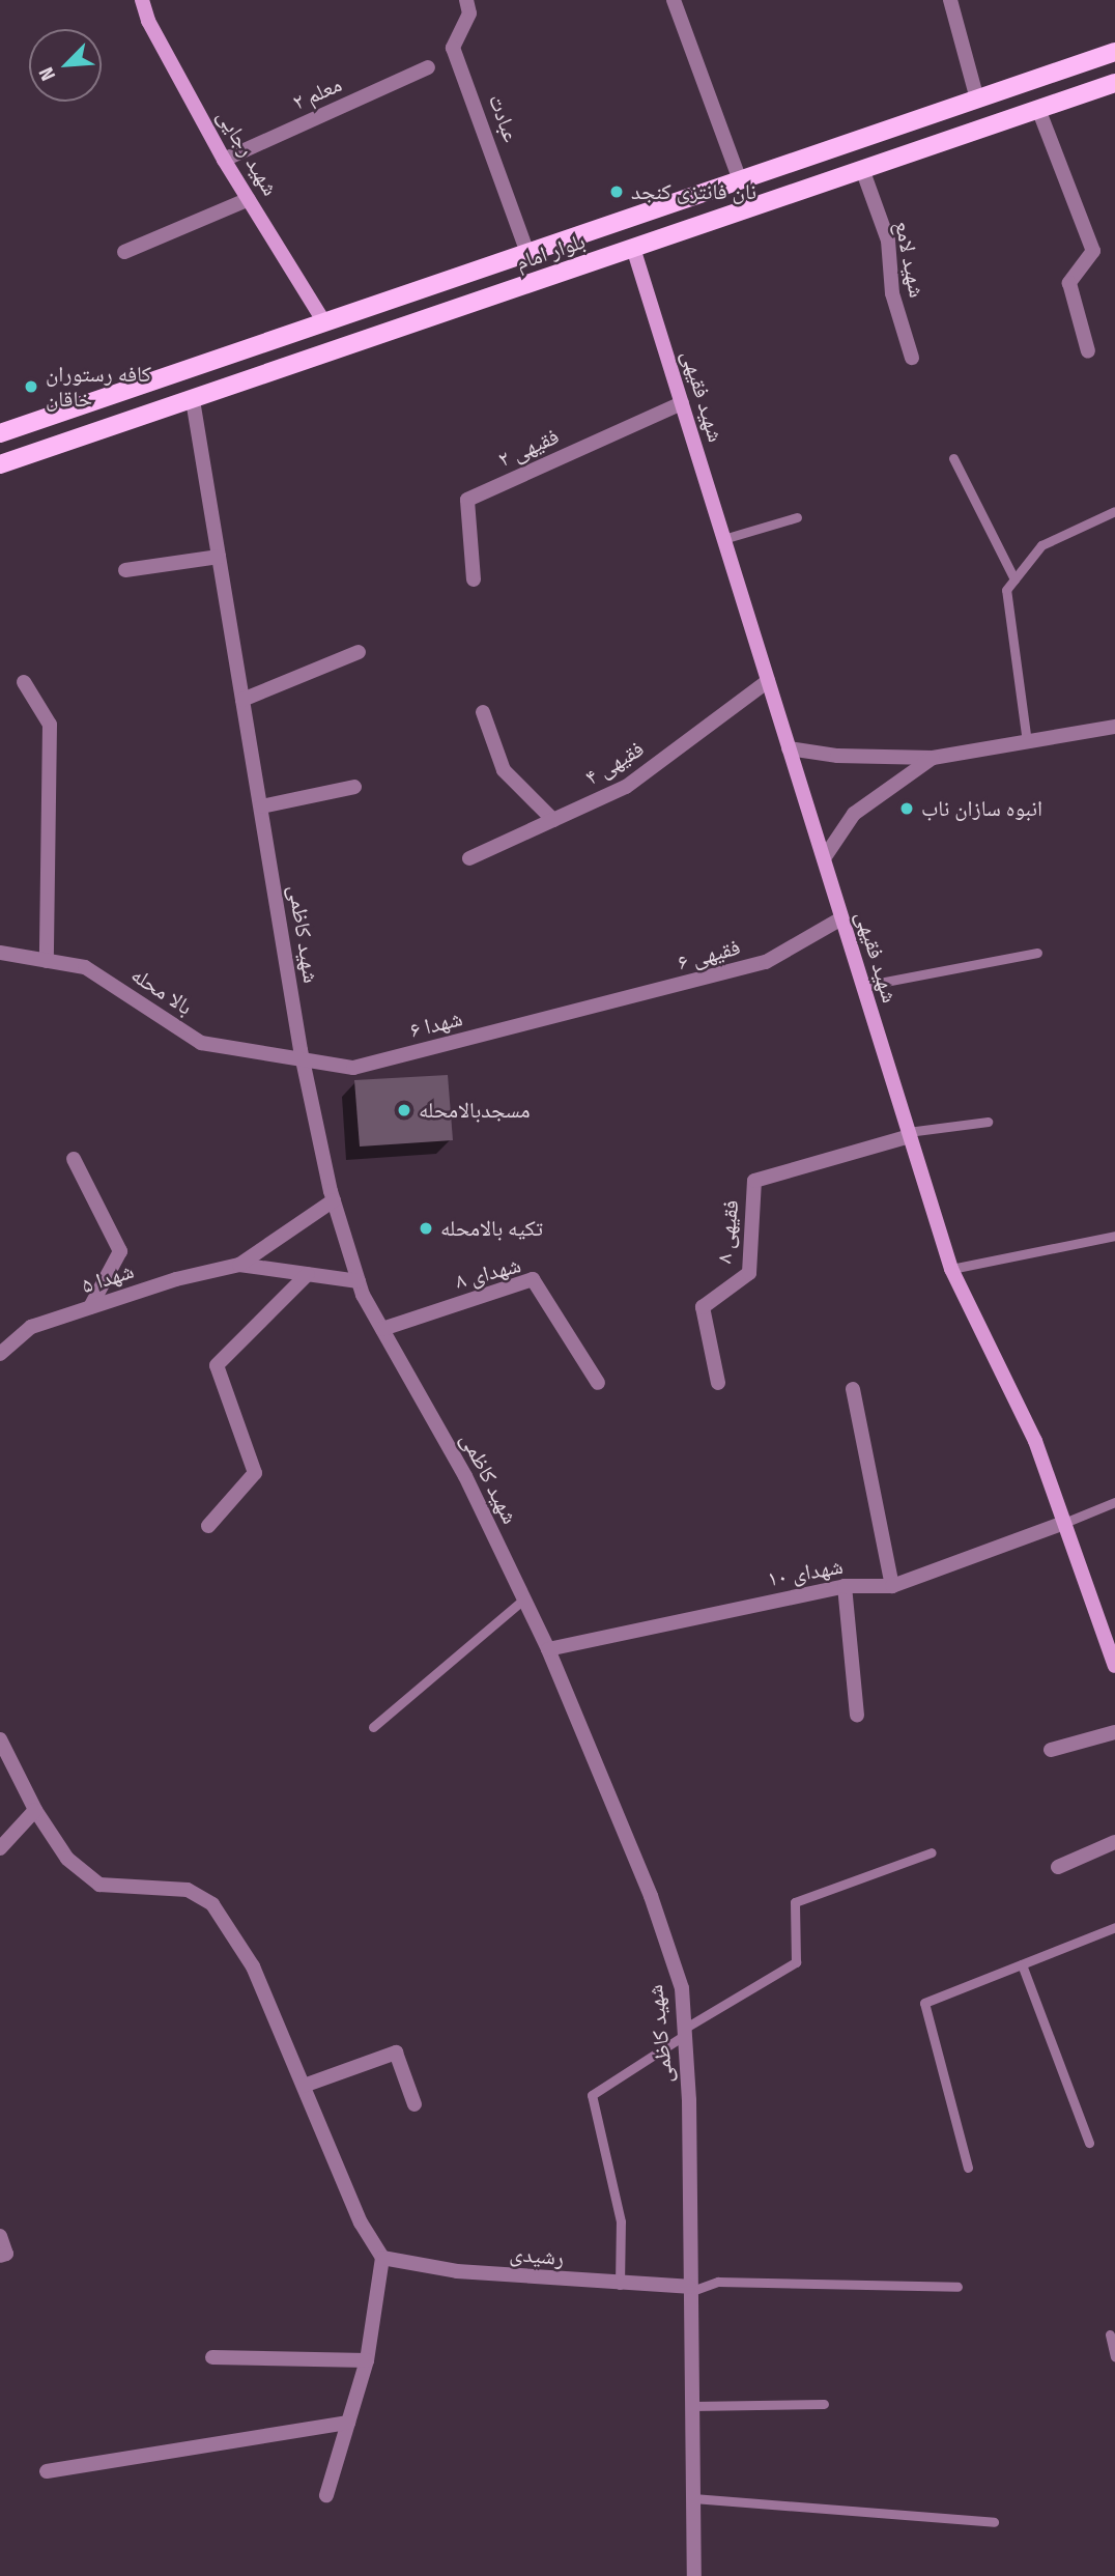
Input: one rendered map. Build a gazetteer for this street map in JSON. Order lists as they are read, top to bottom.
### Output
{
  "streets": {
    "main road": ["شهید رجایی", "بلوار امام", "شهید فقیهی"],
    "street": [
      "معلم ۲",
      "عبادت",
      "شهید لامع",
      "فقیهی ۲",
      "فقیهی ۴",
      "شهید کاظمی",
      "فقیهی ۶",
      "بالا محله",
      "شهدا ۶",
      "فقیهی ۸",
      "شهدای ۸",
      "شهدا ۵",
      "شهدای ۱۰",
      "رشیدی"
    ]
  },
  "crossings": [
    ["معلم ۲", "شهید رجایی"],
    ["عبادت", "بلوار امام"],
    ["شهید رجایی", "بلوار امام"],
    ["بلوار امام", "شهید لامع"],
    ["بلوار امام", "شهید فقیهی"],
    ["بلوار امام", "شهید کاظمی"],
    ["شهید فقیهی", "فقیهی ۲"],
    ["شهید فقیهی", "فقیهی ۴"],
    ["شهید فقیهی", "فقیهی ۶"],
    ["شهید فقیهی", "فقیهی ۸"],
    ["شهید فقیهی", "شهدای ۱۰"],
    ["شهید کاظمی", "بالا محله"],
    ["شهید کاظمی", "شهدا ۶"],
    ["شهید کاظمی", "شهدای ۸"],
    ["شهید کاظمی", "شهدا ۵"],
    ["شهید کاظمی", "شهدای ۱۰"],
    ["شهید کاظمی", "رشیدی"],
    ["فقیهی ۶", "شهدا ۶"],
    ["بالا محله", "شهدا ۶"]
  ],
  "places": [
    "نان فانتزی کنجد",
    "کافه رستوران خاقان",
    "انبوه سازان ناب",
    "مسجدبالامحله",
    "تکیه بالامحله"
  ],
  "north": "bottom left"
}
